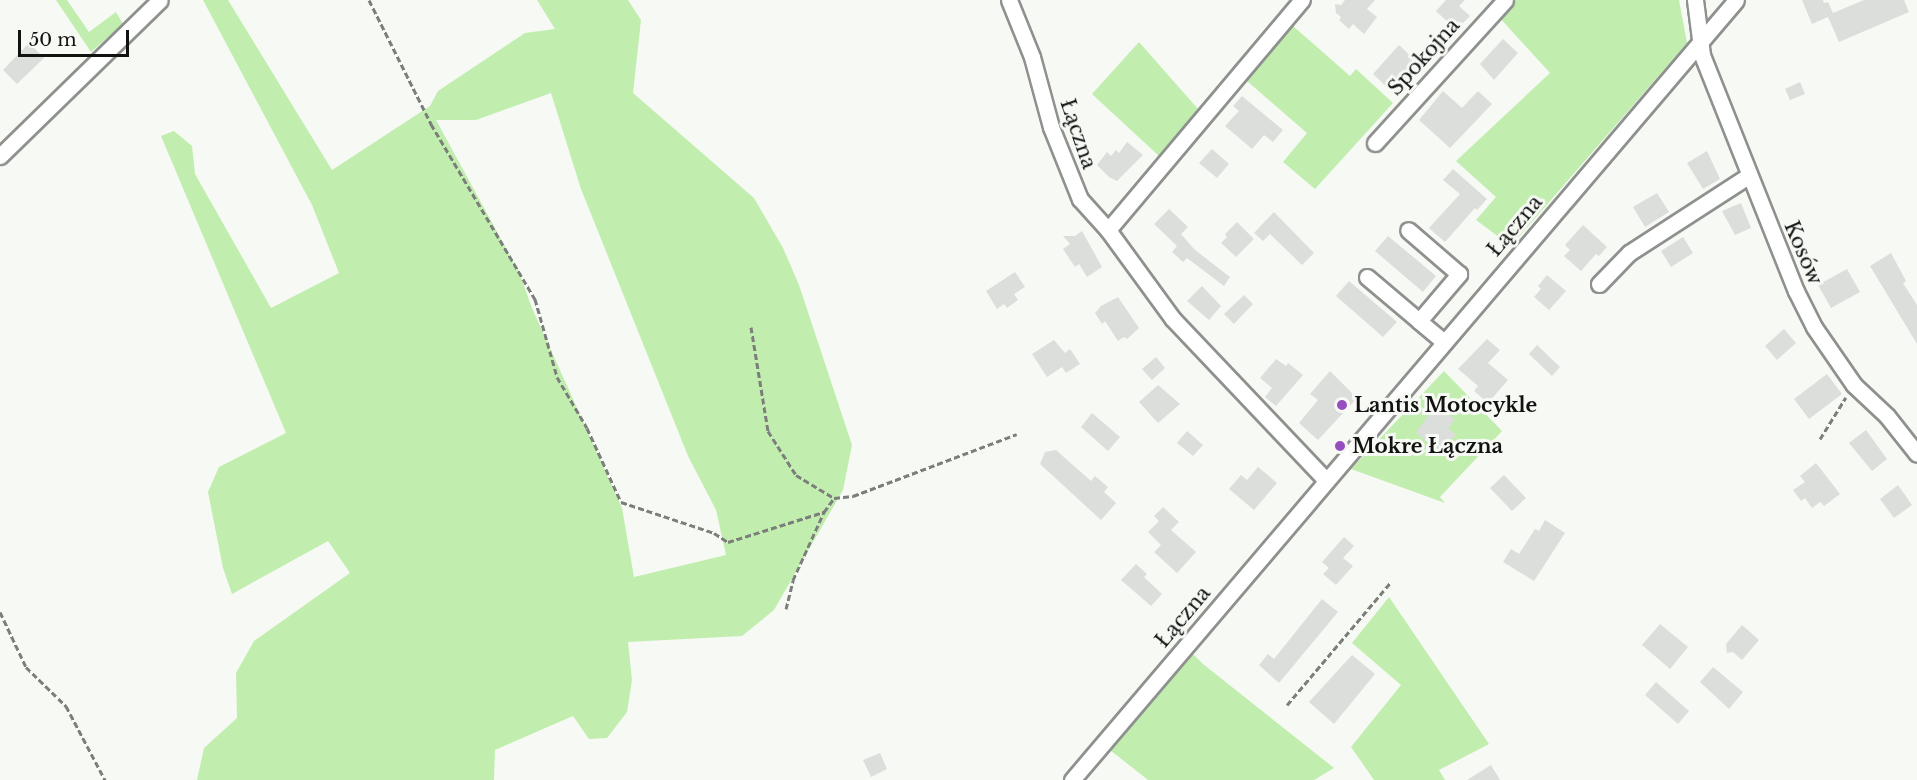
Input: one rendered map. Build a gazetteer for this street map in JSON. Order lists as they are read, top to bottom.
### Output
{
  "streets": {
    "street": ["Spokojna", "Łączna", "Kosów"]
  },
  "crossings": [
    ["Łączna", "Kosów"]
  ],
  "places": ["Lantis Motocykle", "Mokre Łączna"],
  "scale_bar": "50 m"
}
